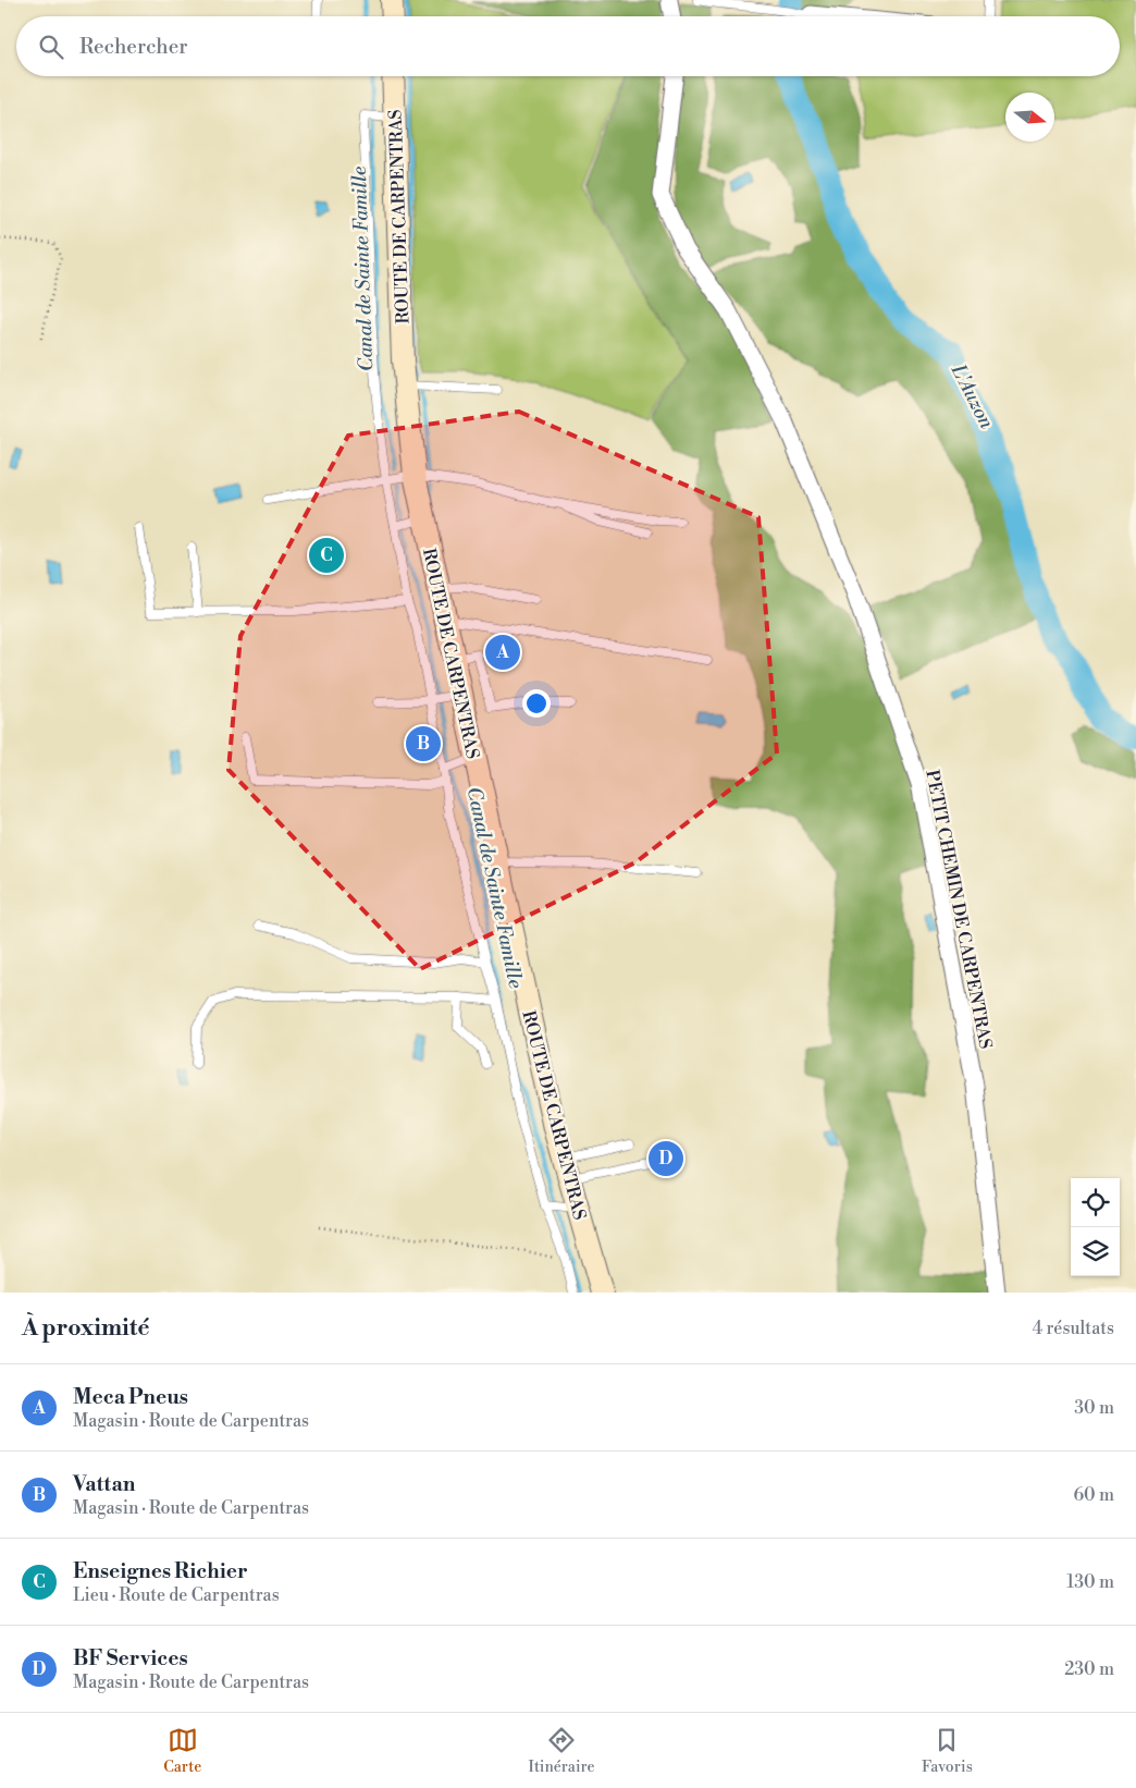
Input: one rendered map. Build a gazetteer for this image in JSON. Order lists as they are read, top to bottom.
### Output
{
  "streets": {
    "main road": ["ROUTE DE CARPENTRAS"],
    "street": ["PETIT CHEMIN DE CARPENTRAS"]
  },
  "water": ["Canal de Sainte Famille", "L'Auzon"],
  "north": "right",
  "page": {
    "search": "Rechercher",
    "pins": [
      "C",
      "A",
      "B",
      "D"
    ],
    "heading": ["À proximité", "4 résultats"],
    "list": [
      {
        "mark": "A",
        "name": "Meca Pneus",
        "note": "Magasin · Route de Carpentras",
        "value": "30 m"
      },
      {
        "mark": "B",
        "name": "Vattan",
        "note": "Magasin · Route de Carpentras",
        "value": "60 m"
      },
      {
        "mark": "C",
        "name": "Enseignes Richier",
        "note": "Lieu · Route de Carpentras",
        "value": "130 m"
      },
      {
        "mark": "D",
        "name": "BF Services",
        "note": "Magasin · Route de Carpentras",
        "value": "230 m"
      }
    ],
    "nav": ["Carte", "Itinéraire", "Favoris"]
  }
}
